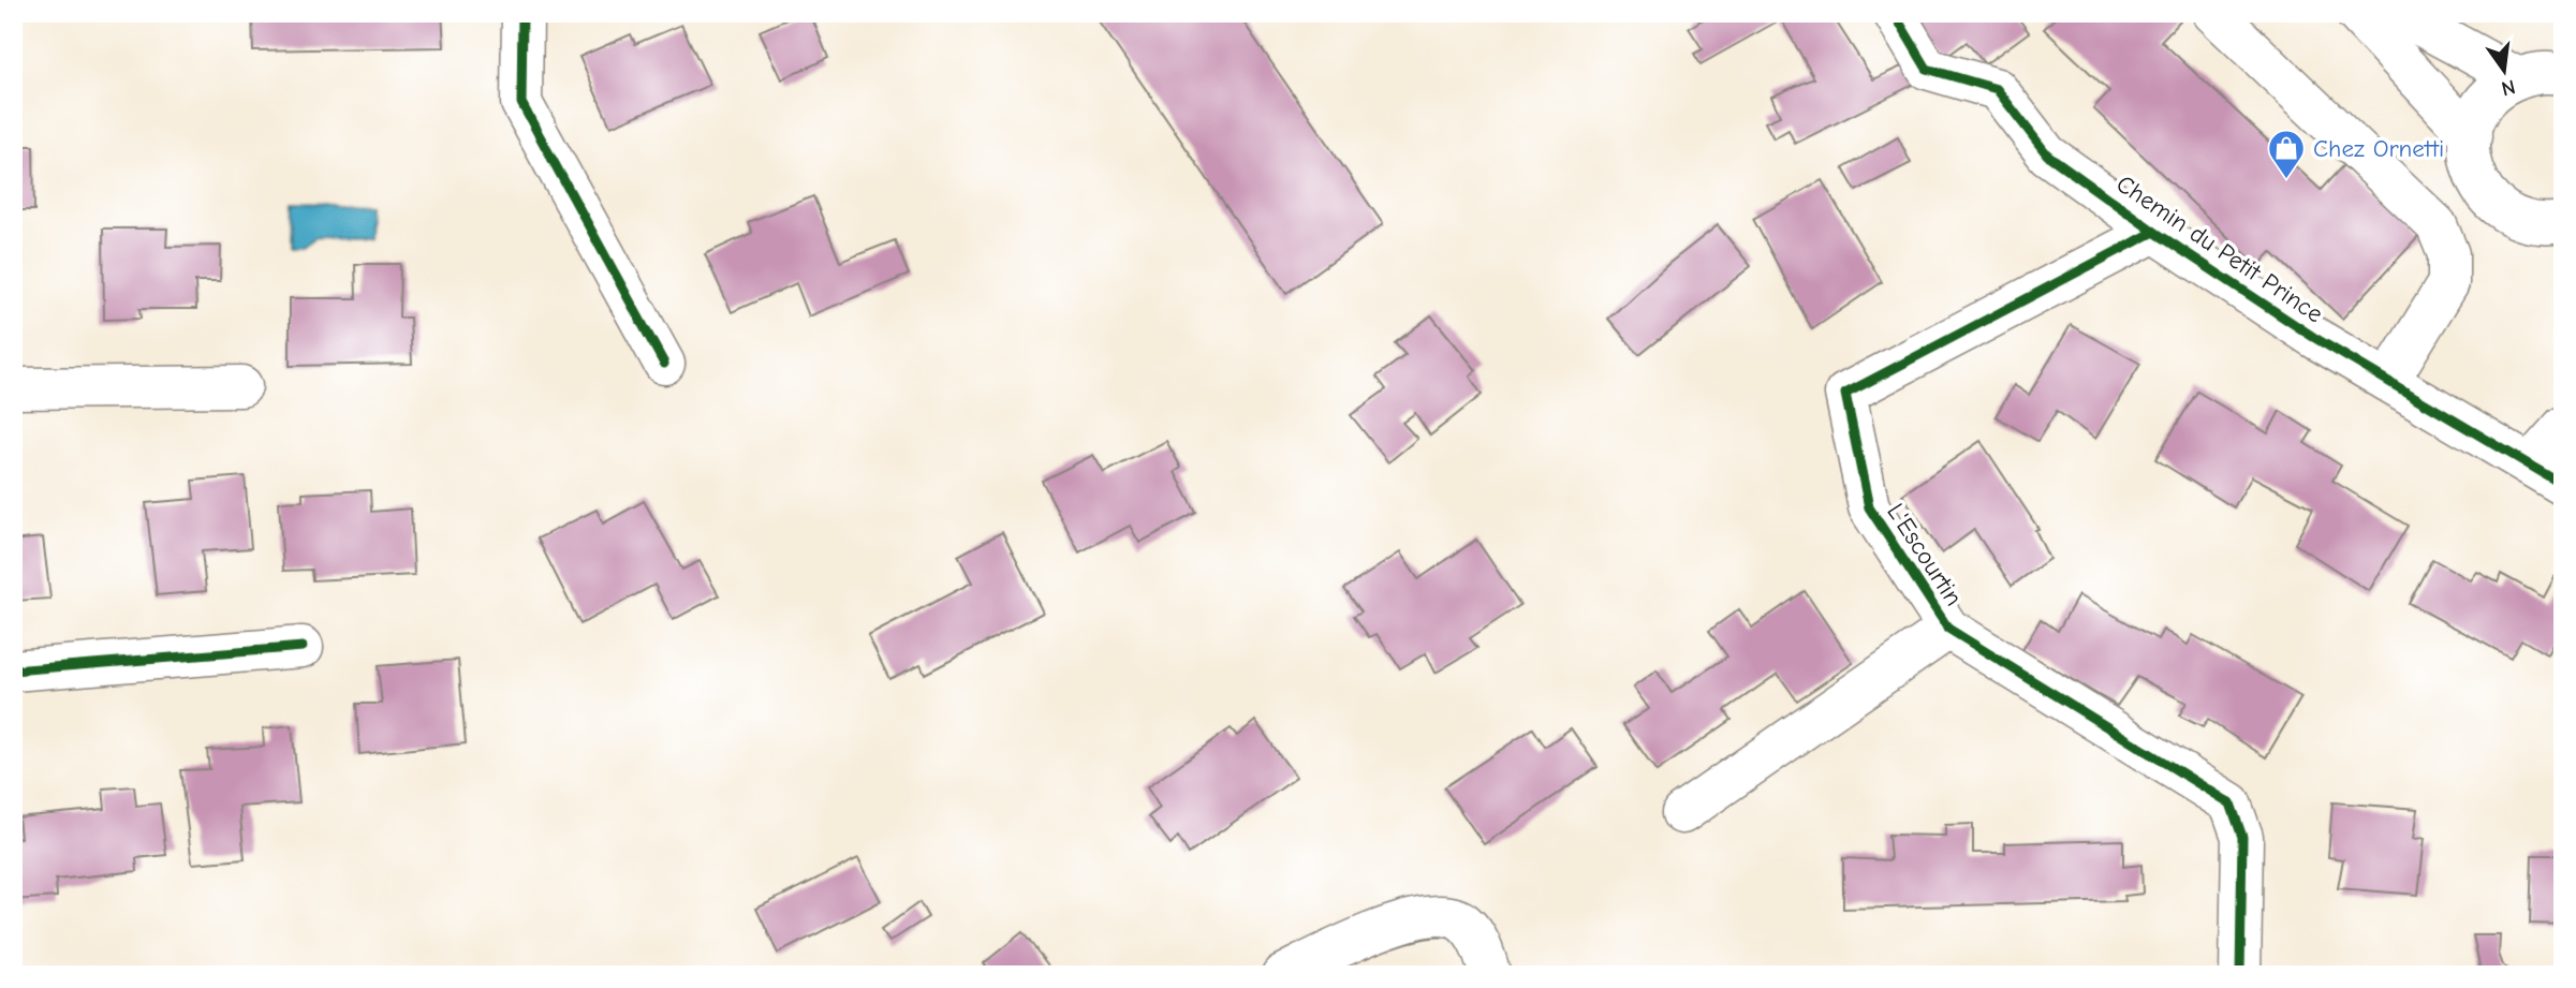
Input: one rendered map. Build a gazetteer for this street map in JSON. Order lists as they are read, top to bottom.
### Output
{
  "streets": {
    "street": ["Chemin du Petit Prince", "L'Escourtin"]
  },
  "crossings": [
    ["Chemin du Petit Prince", "L'Escourtin"]
  ],
  "places": {
    "shop": ["Chez Ornetti"]
  },
  "north": "bottom"
}
